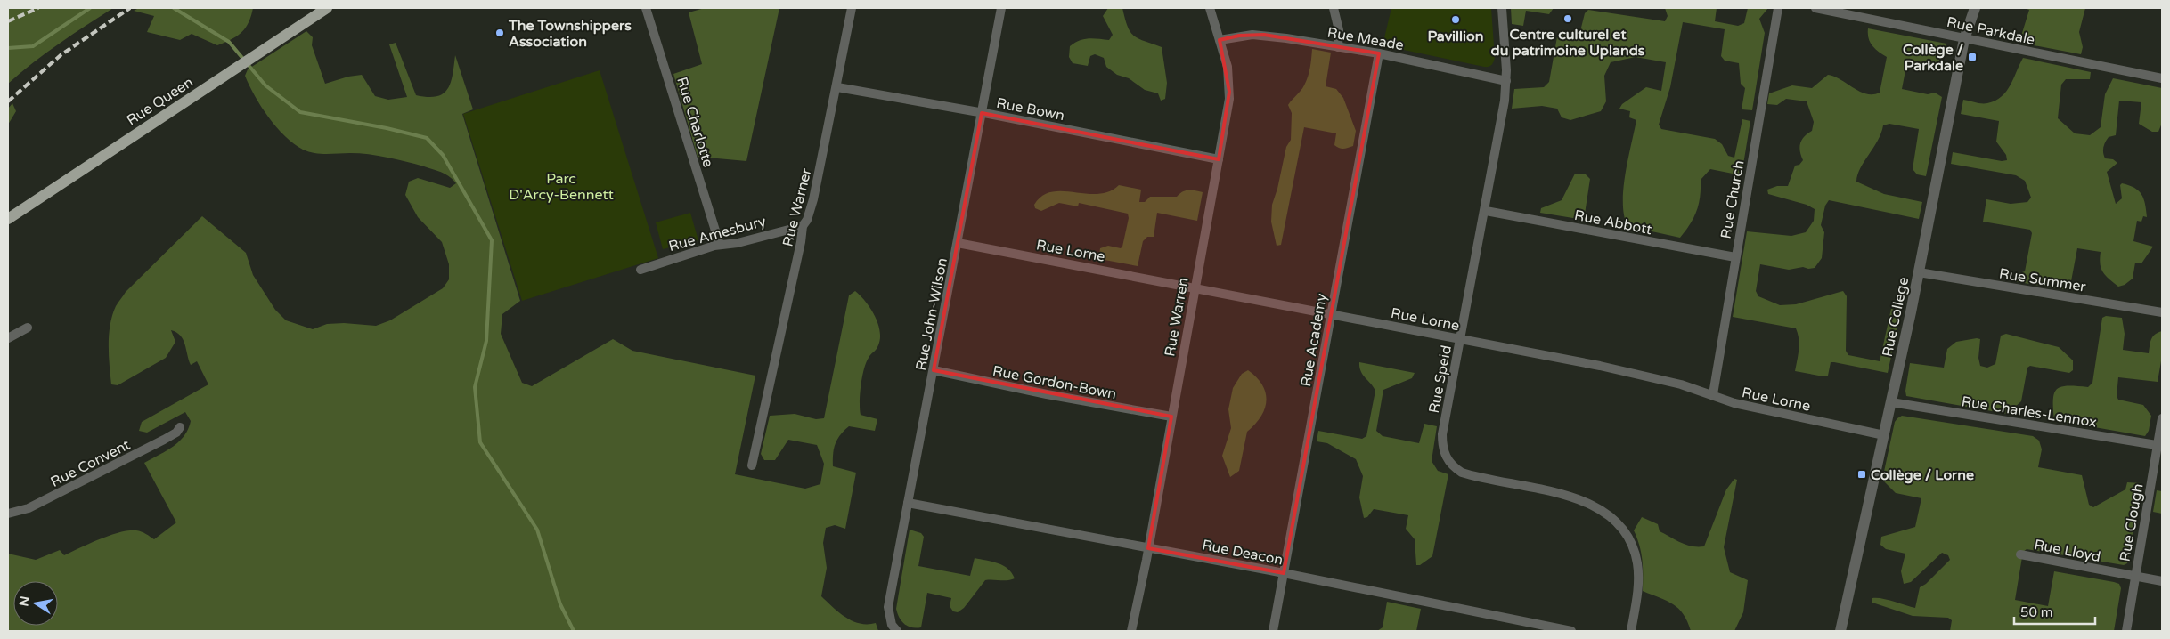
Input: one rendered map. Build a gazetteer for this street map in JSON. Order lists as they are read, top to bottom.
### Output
{
  "streets": {
    "main road": ["Rue Queen"],
    "street": [
      "Rue Parkdale",
      "Rue Meade",
      "Rue Bown",
      "Rue Charlotte",
      "Rue Church",
      "Rue Warner",
      "Rue Abbott",
      "Rue Amesbury",
      "Rue Lorne",
      "Rue Summer",
      "Rue John-Wilson",
      "Rue Warren",
      "Rue College",
      "Rue Academy",
      "Rue Speid",
      "Rue Gordon-Bown",
      "Rue Charles-Lennox",
      "Rue Convent",
      "Rue Clough",
      "Rue Lloyd",
      "Rue Deacon"
    ]
  },
  "crossings": [
    ["Rue Parkdale", "Rue College"],
    ["Rue Meade", "Rue Warren"],
    ["Rue Meade", "Rue Academy"],
    ["Rue Meade", "Rue Speid"],
    ["Rue Bown", "Rue Warner"],
    ["Rue Bown", "Rue John-Wilson"],
    ["Rue Bown", "Rue Warren"],
    ["Rue Charlotte", "Rue Amesbury"],
    ["Rue Church", "Rue Abbott"],
    ["Rue Church", "Rue Lorne"],
    ["Rue Warner", "Rue Amesbury"],
    ["Rue Abbott", "Rue Speid"],
    ["Rue Lorne", "Rue John-Wilson"],
    ["Rue Lorne", "Rue Warren"],
    ["Rue Lorne", "Rue College"],
    ["Rue Lorne", "Rue Academy"],
    ["Rue Lorne", "Rue Speid"],
    ["Rue Summer", "Rue College"],
    ["Rue John-Wilson", "Rue Gordon-Bown"],
    ["Rue John-Wilson", "Rue Deacon"],
    ["Rue Warren", "Rue Gordon-Bown"],
    ["Rue Warren", "Rue Deacon"],
    ["Rue College", "Rue Charles-Lennox"],
    ["Rue Academy", "Rue Deacon"],
    ["Rue Charles-Lennox", "Rue Clough"],
    ["Rue Clough", "Rue Lloyd"]
  ],
  "parks": ["Parc D'Arcy-Bennett"],
  "places": {
    "other": ["Centre culturel et du patrimoine Uplands", "Pavillion", "The Townshippers Association"],
    "transit": ["Collège / Parkdale", "Collège / Lorne"]
  },
  "scale_bar": "50 m",
  "north": "left"
}
